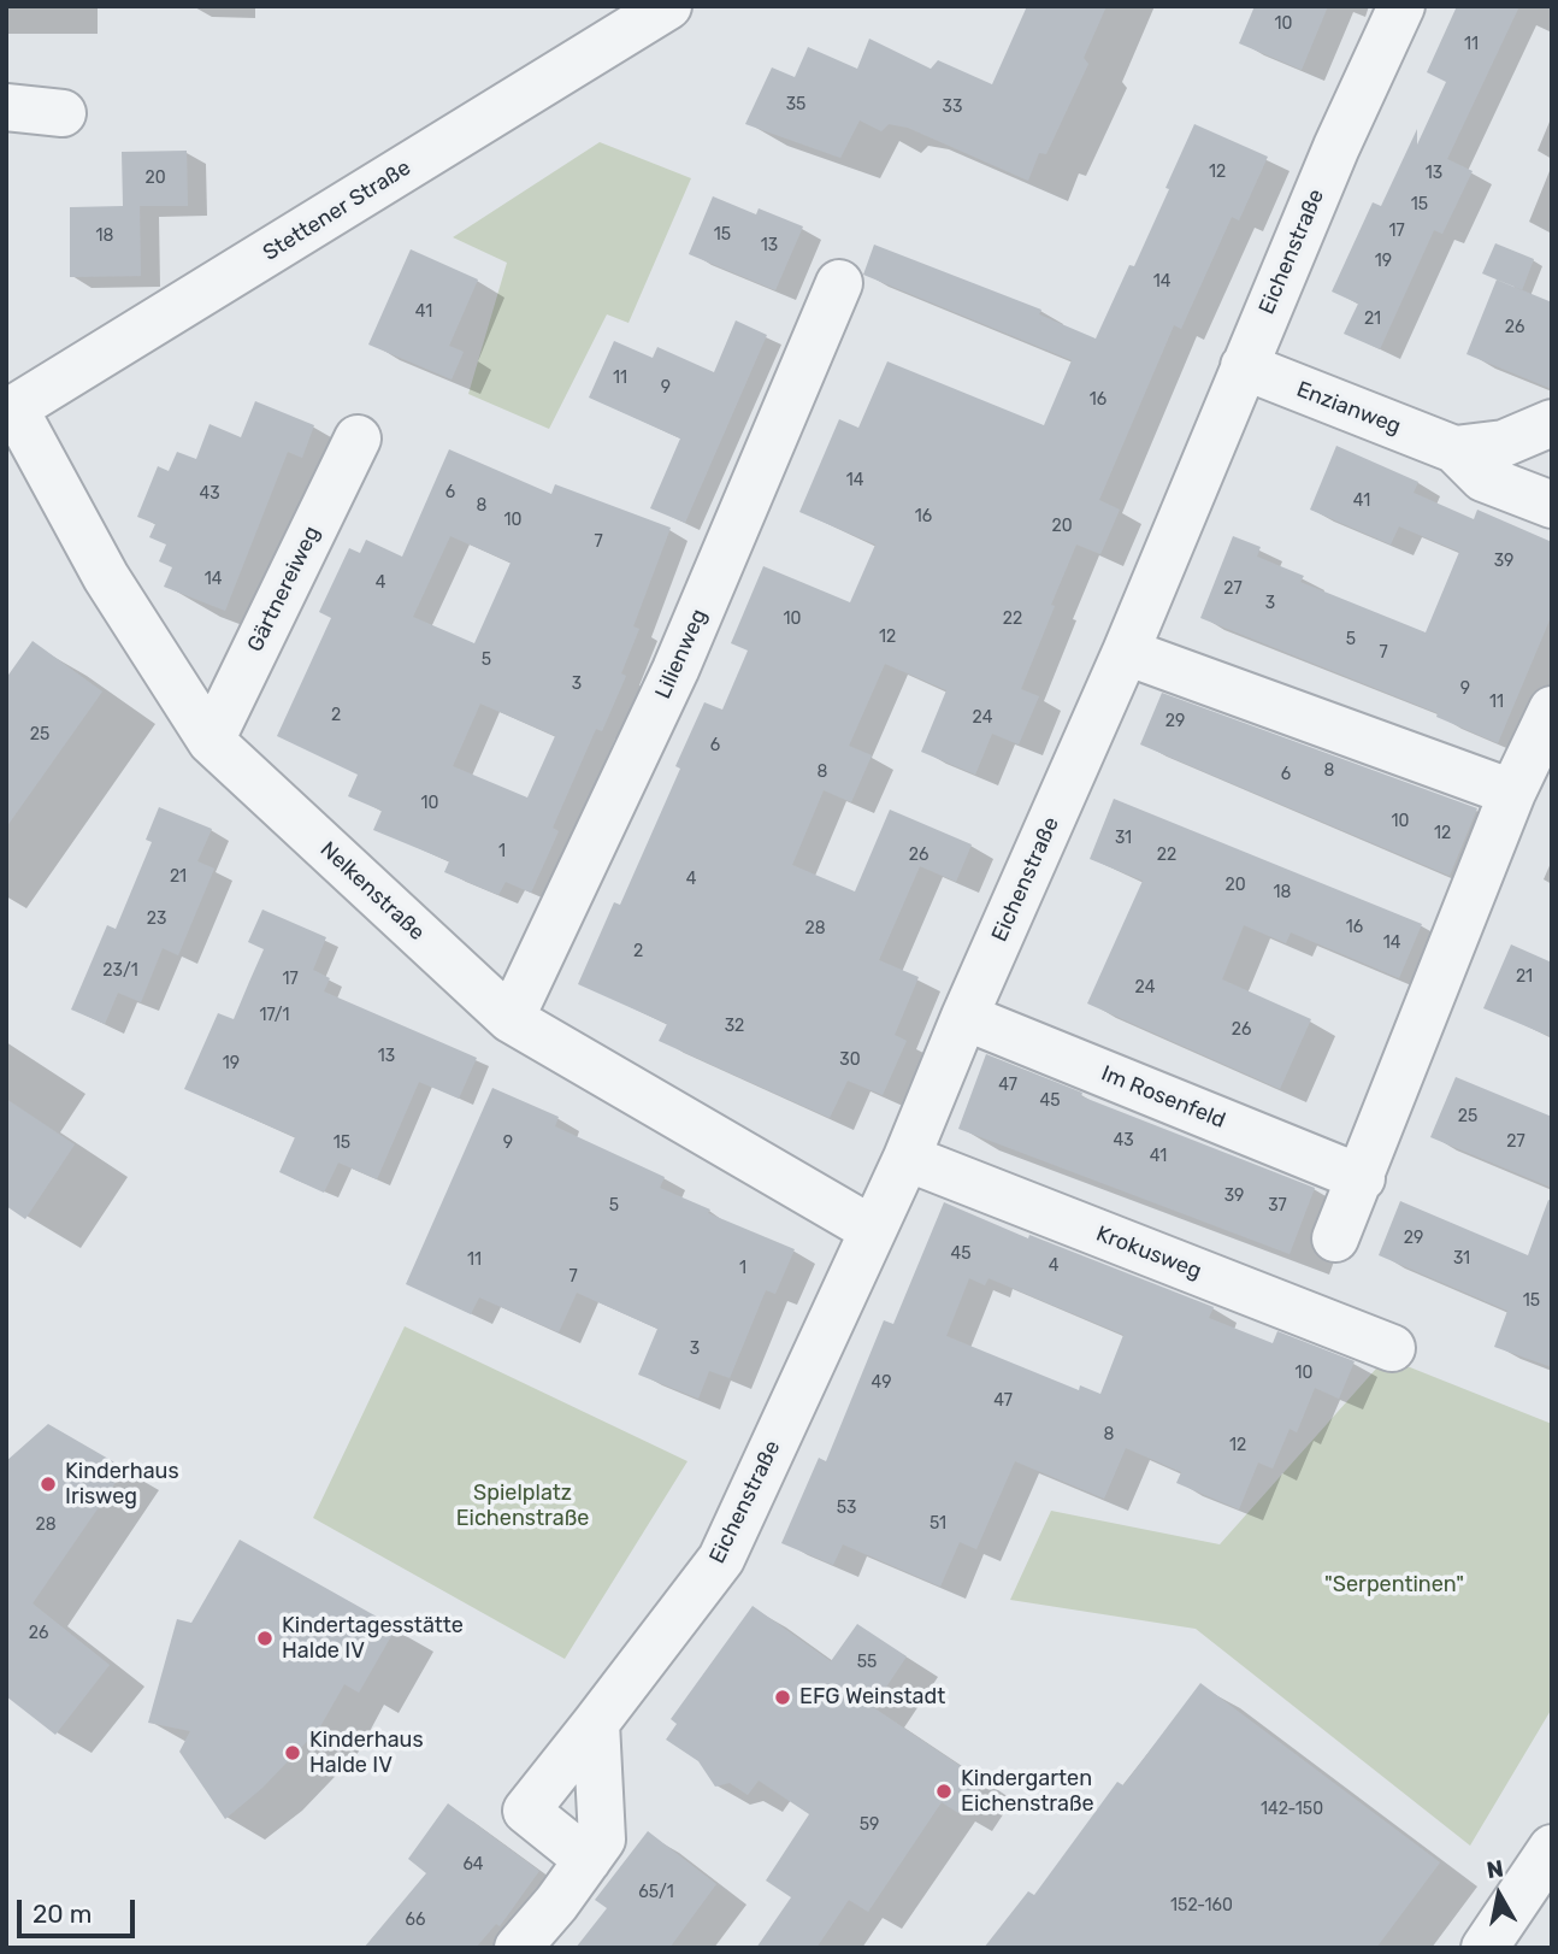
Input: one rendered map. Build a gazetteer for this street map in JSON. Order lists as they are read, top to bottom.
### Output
{
  "streets": {
    "street": [
      "Stettener Straße",
      "Eichenstraße",
      "Enzianweg",
      "Gärtnereiweg",
      "Lilienweg",
      "Nelkenstraße",
      "Im Rosenfeld",
      "Krokusweg"
    ]
  },
  "crossings": [
    ["Stettener Straße", "Nelkenstraße"],
    ["Eichenstraße", "Enzianweg"],
    ["Eichenstraße", "Nelkenstraße"],
    ["Eichenstraße", "Im Rosenfeld"],
    ["Eichenstraße", "Krokusweg"],
    ["Gärtnereiweg", "Nelkenstraße"],
    ["Lilienweg", "Nelkenstraße"]
  ],
  "parks": ["Spielplatz Eichenstraße", "\"Serpentinen\""],
  "places": [
    "Kinderhaus Irisweg",
    "Kindertagesstätte Halde IV",
    "EFG Weinstadt",
    "Kinderhaus Halde IV",
    "Kindergarten Eichenstraße"
  ],
  "house_numbers": [
    "10",
    "11",
    "35",
    "33",
    "12",
    "13",
    "20",
    "15",
    "17",
    "15",
    "18",
    "13",
    "19",
    "14",
    "41",
    "21",
    "26",
    "11",
    "9",
    "16",
    "14",
    "6",
    "43",
    "41",
    "8",
    "16",
    "10",
    "20",
    "7",
    "39",
    "14",
    "4",
    "27",
    "3",
    "10",
    "22",
    "12",
    "5",
    "7",
    "5",
    "3",
    "9",
    "11",
    "2",
    "24",
    "29",
    "25",
    "6",
    "8",
    "8",
    "6",
    "10",
    "10",
    "12",
    "31",
    "1",
    "26",
    "22",
    "21",
    "4",
    "20",
    "18",
    "23",
    "16",
    "28",
    "14",
    "2",
    "23/1",
    "21",
    "17",
    "24",
    "17/1",
    "32",
    "26",
    "13",
    "30",
    "19",
    "47",
    "45",
    "25",
    "43",
    "27",
    "15",
    "9",
    "41",
    "39",
    "5",
    "37",
    "29",
    "45",
    "31",
    "11",
    "4",
    "1",
    "7",
    "15",
    "3",
    "10",
    "49",
    "47",
    "8",
    "12",
    "53",
    "51",
    "28",
    "26",
    "55",
    "142-150",
    "59",
    "64",
    "65/1",
    "152-160",
    "66"
  ],
  "scale_bar": "20 m",
  "north": "top"
}
